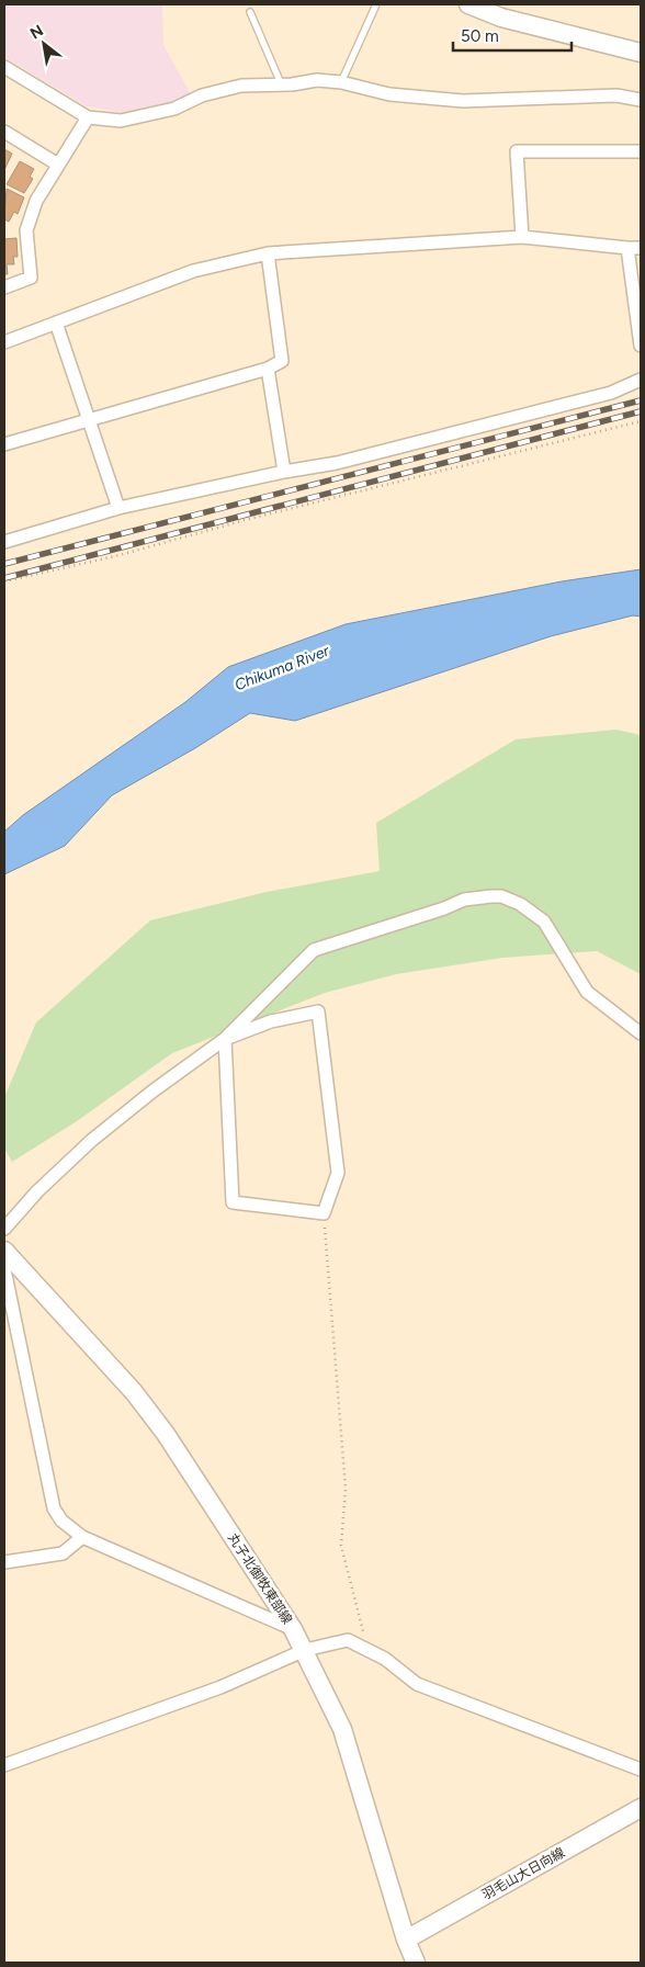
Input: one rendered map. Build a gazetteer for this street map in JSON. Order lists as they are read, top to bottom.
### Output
{
  "streets": {
    "main road": ["丸子北御牧東部線", "羽毛山大日向線"]
  },
  "crossings": [
    ["丸子北御牧東部線", "羽毛山大日向線"]
  ],
  "water": ["Chikuma River"],
  "scale_bar": "50 m",
  "north": "top left"
}
